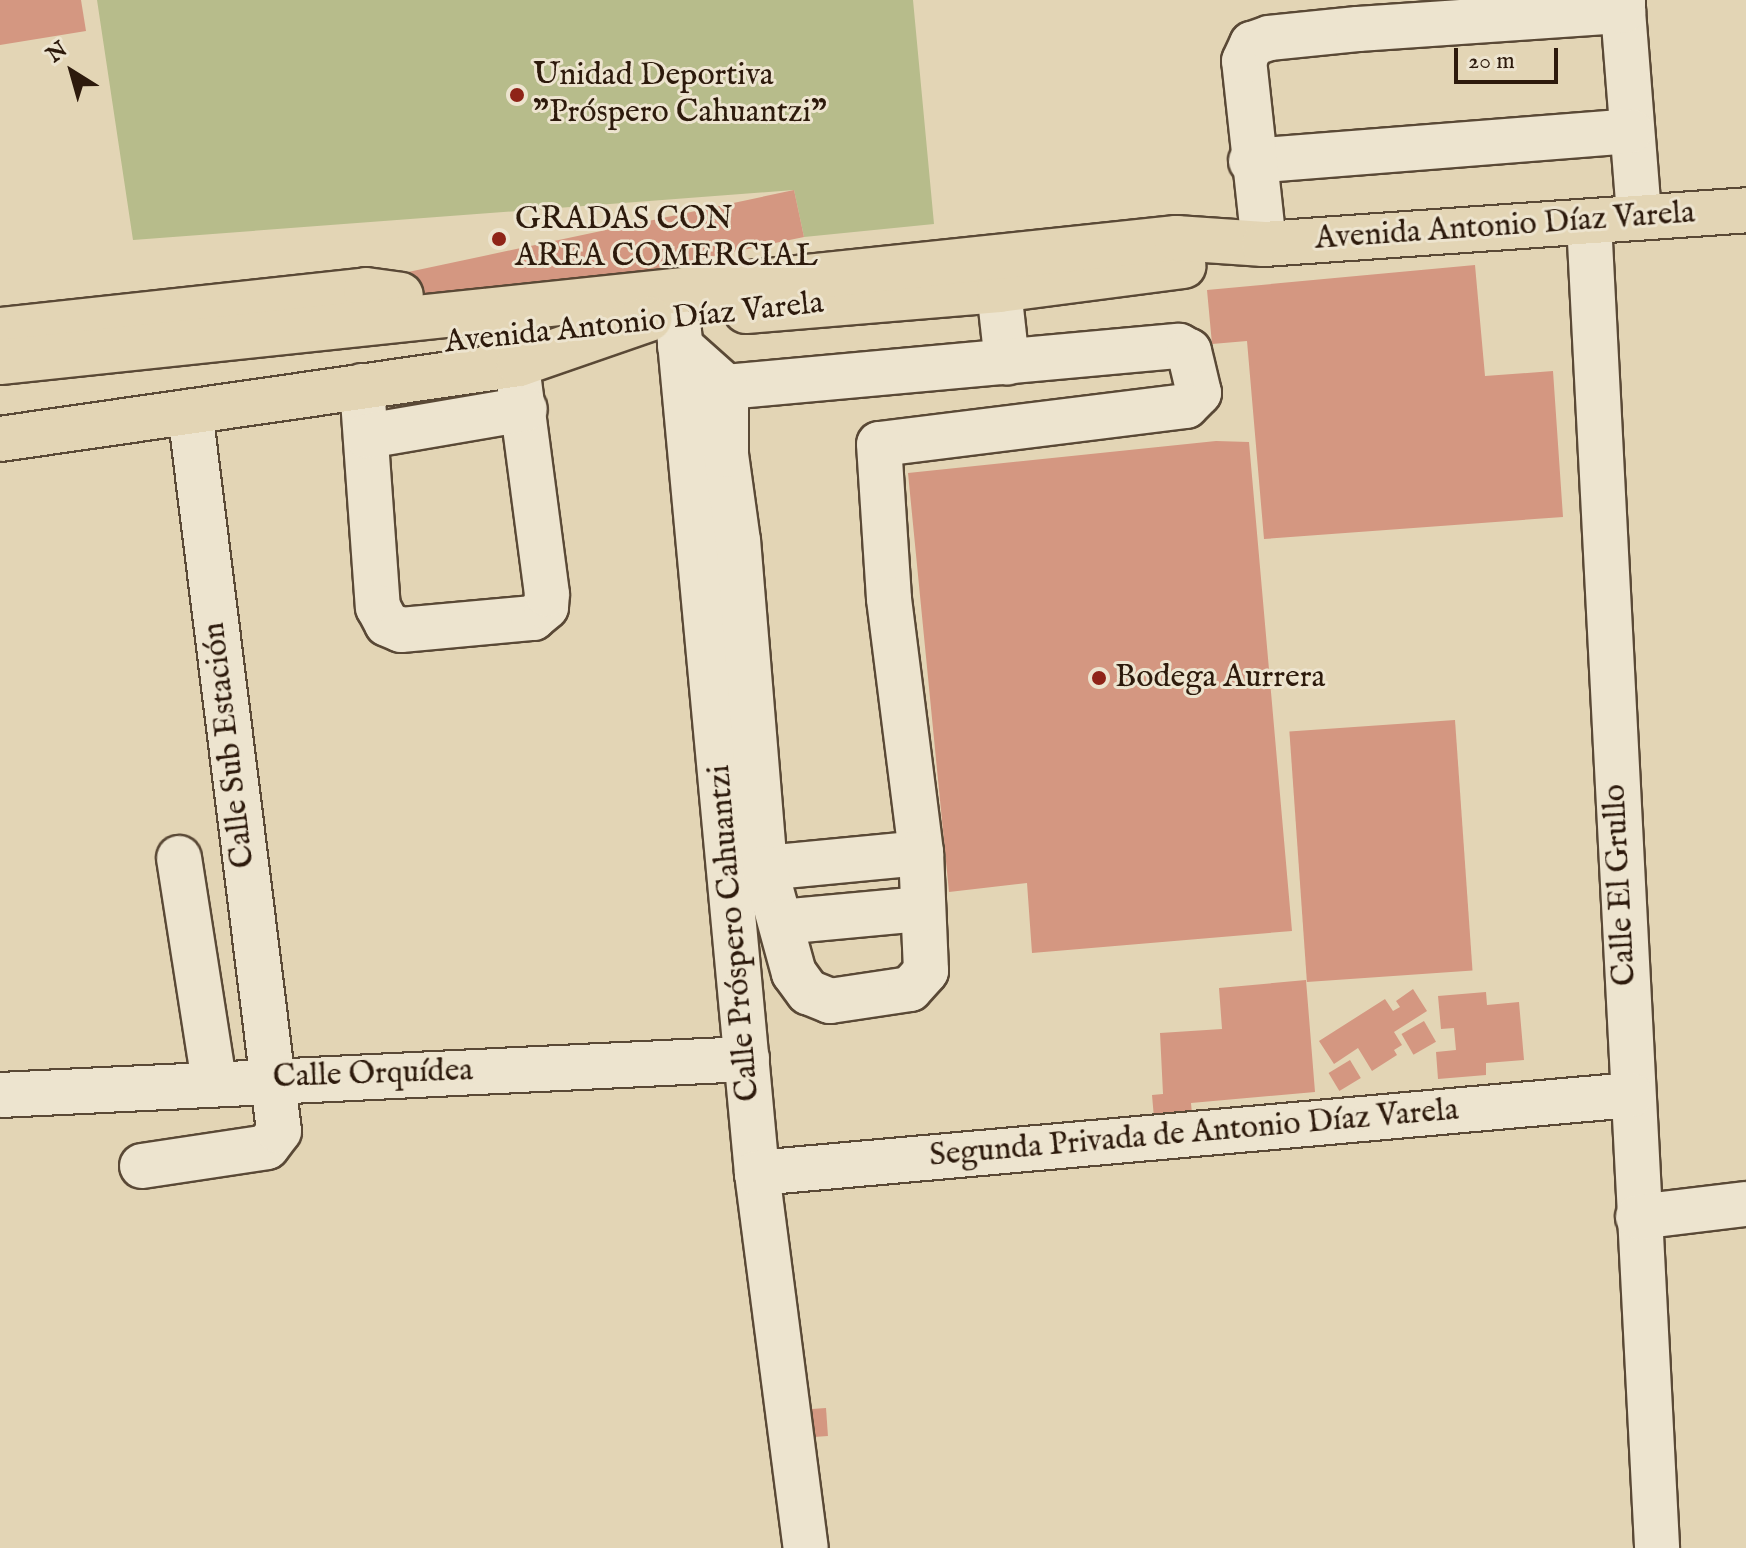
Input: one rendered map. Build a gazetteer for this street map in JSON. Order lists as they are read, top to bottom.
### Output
{
  "streets": {
    "main road": ["Avenida Antonio Díaz Varela"],
    "street": [
      "Calle Sub Estación",
      "Calle El Grullo",
      "Calle Próspero Cahuantzi",
      "Calle Orquídea",
      "Segunda Privada de Antonio Díaz Varela"
    ]
  },
  "crossings": [
    ["Avenida Antonio Díaz Varela", "Calle El Grullo"],
    ["Avenida Antonio Díaz Varela", "Calle Próspero Cahuantzi"],
    ["Calle Sub Estación", "Calle Orquídea"],
    ["Calle El Grullo", "Segunda Privada de Antonio Díaz Varela"],
    ["Calle Próspero Cahuantzi", "Calle Orquídea"],
    ["Calle Próspero Cahuantzi", "Segunda Privada de Antonio Díaz Varela"]
  ],
  "places": ["Unidad Deportiva \"Próspero Cahuantzi\"", "GRADAS CON AREA COMERCIAL", "Bodega Aurrera"],
  "scale_bar": "20 m",
  "north": "top left"
}
